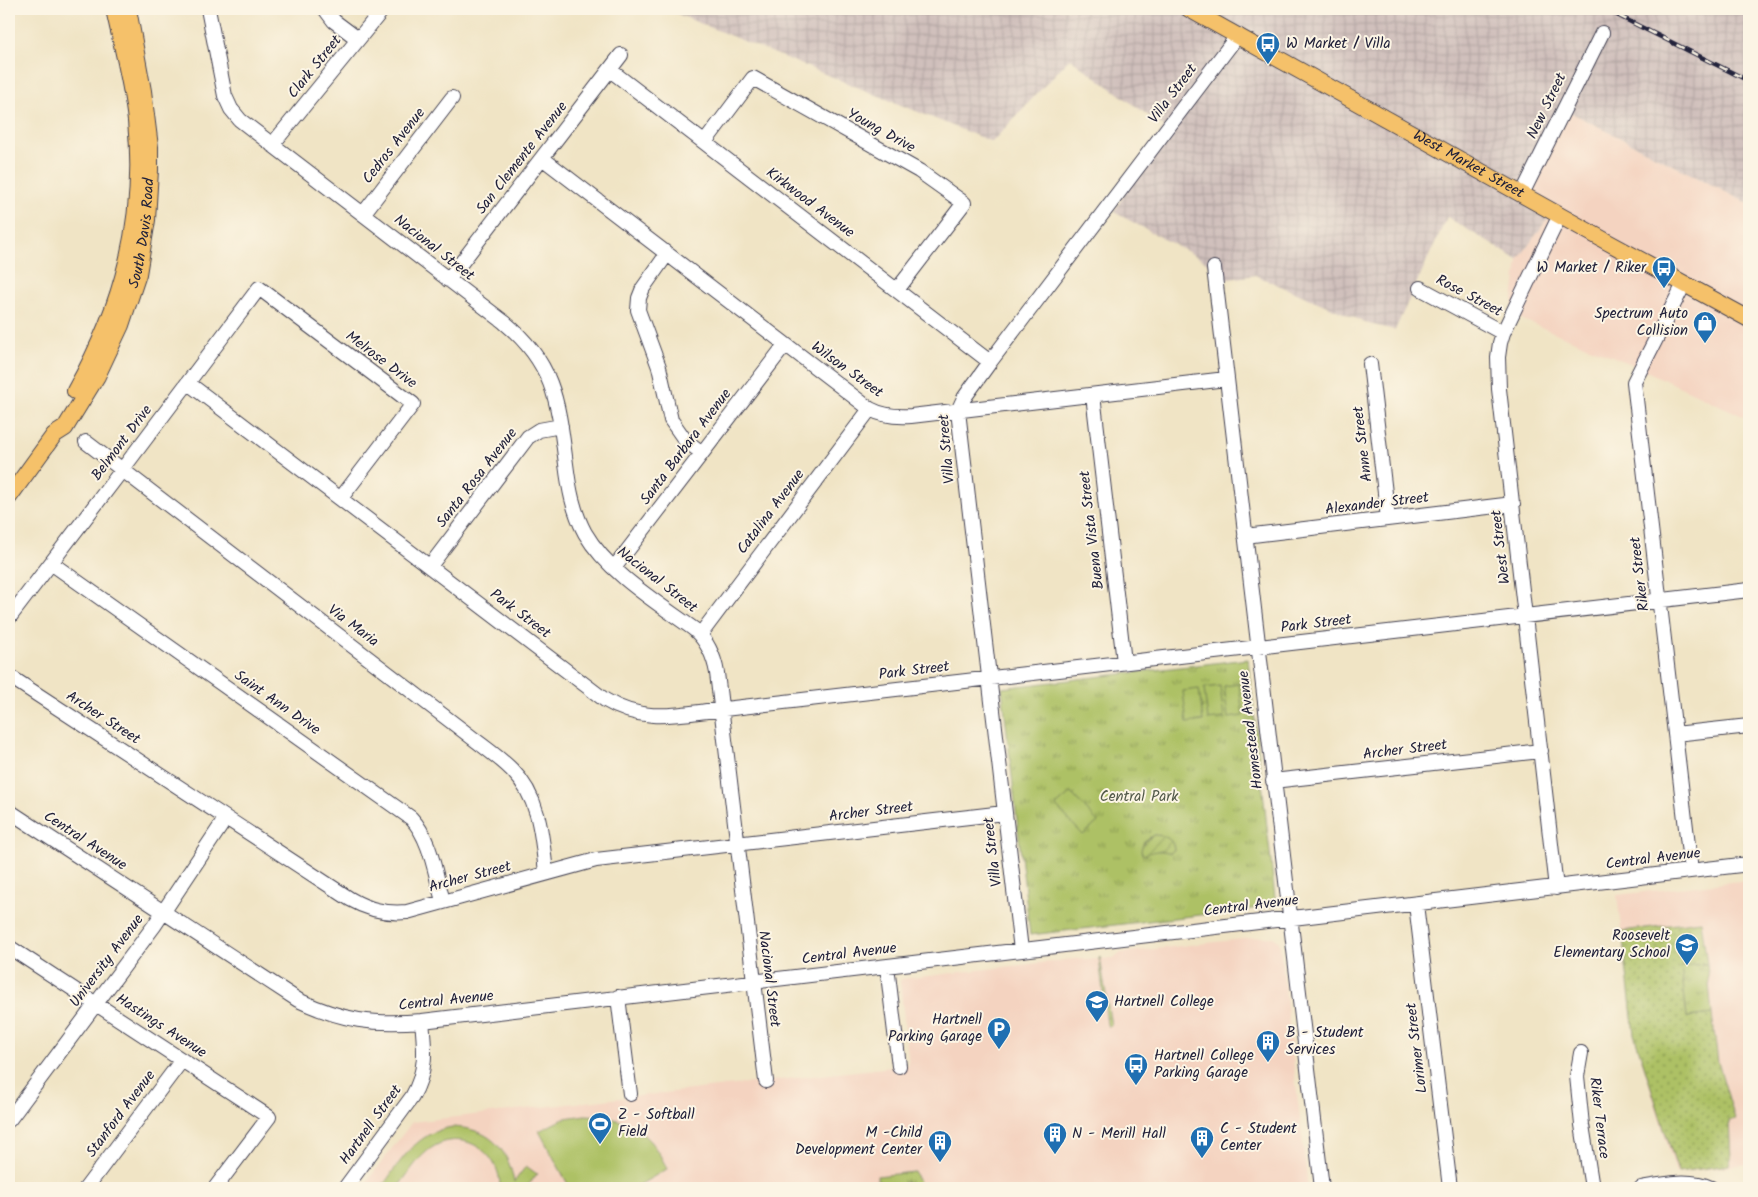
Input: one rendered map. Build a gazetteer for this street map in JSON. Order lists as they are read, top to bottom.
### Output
{
  "streets": {
    "main road": ["West Market Street", "South Davis Road"],
    "street": [
      "Clark Street",
      "Villa Street",
      "New Street",
      "Young Drive",
      "Cedros Avenue",
      "San Clemente Avenue",
      "Kirkwood Avenue",
      "Nacional Street",
      "Rose Street",
      "Melrose Drive",
      "Wilson Street",
      "Belmont Drive",
      "Anne Street",
      "Santa Barbara Avenue",
      "Santa Rosa Avenue",
      "Alexander Street",
      "Catalina Avenue",
      "Buena Vista Street",
      "West Street",
      "Riker Street",
      "Park Street",
      "Via Maria",
      "Saint Ann Drive",
      "Archer Street",
      "Homestead Avenue",
      "Central Avenue",
      "University Avenue",
      "Hastings Avenue",
      "Lorimer Street",
      "Stanford Avenue",
      "Riker Terrace",
      "Hartnell Street"
    ]
  },
  "crossings": [
    ["Clark Street", "Nacional Street"],
    ["Villa Street", "West Market Street"],
    ["Villa Street", "Kirkwood Avenue"],
    ["Villa Street", "Wilson Street"],
    ["Villa Street", "Park Street"],
    ["Villa Street", "Archer Street"],
    ["Villa Street", "Central Avenue"],
    ["New Street", "West Market Street"],
    ["Young Drive", "Kirkwood Avenue"],
    ["Cedros Avenue", "Nacional Street"],
    ["San Clemente Avenue", "Kirkwood Avenue"],
    ["San Clemente Avenue", "Nacional Street"],
    ["San Clemente Avenue", "Wilson Street"],
    ["West Market Street", "West Street"],
    ["West Market Street", "Riker Street"],
    ["Nacional Street", "Santa Barbara Avenue"],
    ["Nacional Street", "Santa Rosa Avenue"],
    ["Nacional Street", "Catalina Avenue"],
    ["Nacional Street", "Park Street"],
    ["Nacional Street", "Archer Street"],
    ["Nacional Street", "Central Avenue"],
    ["Rose Street", "West Street"],
    ["Melrose Drive", "Belmont Drive"],
    ["Melrose Drive", "Park Street"],
    ["Wilson Street", "Santa Barbara Avenue"],
    ["Wilson Street", "Catalina Avenue"],
    ["Wilson Street", "Buena Vista Street"],
    ["Wilson Street", "Homestead Avenue"],
    ["Belmont Drive", "Park Street"],
    ["Belmont Drive", "Via Maria"],
    ["Belmont Drive", "Saint Ann Drive"],
    ["Anne Street", "Alexander Street"],
    ["Santa Rosa Avenue", "Park Street"],
    ["Alexander Street", "West Street"],
    ["Alexander Street", "Homestead Avenue"],
    ["Buena Vista Street", "Park Street"],
    ["West Street", "Park Street"],
    ["West Street", "Archer Street"],
    ["West Street", "Central Avenue"],
    ["Riker Street", "Park Street"],
    ["Riker Street", "Central Avenue"],
    ["Park Street", "Homestead Avenue"],
    ["Via Maria", "Archer Street"],
    ["Saint Ann Drive", "Archer Street"],
    ["Archer Street", "Homestead Avenue"],
    ["Archer Street", "University Avenue"],
    ["Homestead Avenue", "Central Avenue"],
    ["Central Avenue", "University Avenue"],
    ["Central Avenue", "Lorimer Street"],
    ["Central Avenue", "Hartnell Street"],
    ["University Avenue", "Hastings Avenue"],
    ["Hastings Avenue", "Stanford Avenue"]
  ],
  "parks": ["Central Park"],
  "places": {
    "bus stop": ["W Market / Villa", "W Market / Riker", "Hartnell College Parking Garage"],
    "shop": ["Spectrum Auto Collision"],
    "school or university": ["Roosevelt Elementary School", "Hartnell College"],
    "parking": ["Hartnell Parking Garage"],
    "building": [
      "B - Student Services",
      "N - Merill Hall",
      "C - Student Center",
      "M -Child Development Center"
    ],
    "sports": ["Z - Softball Field"]
  }
}
